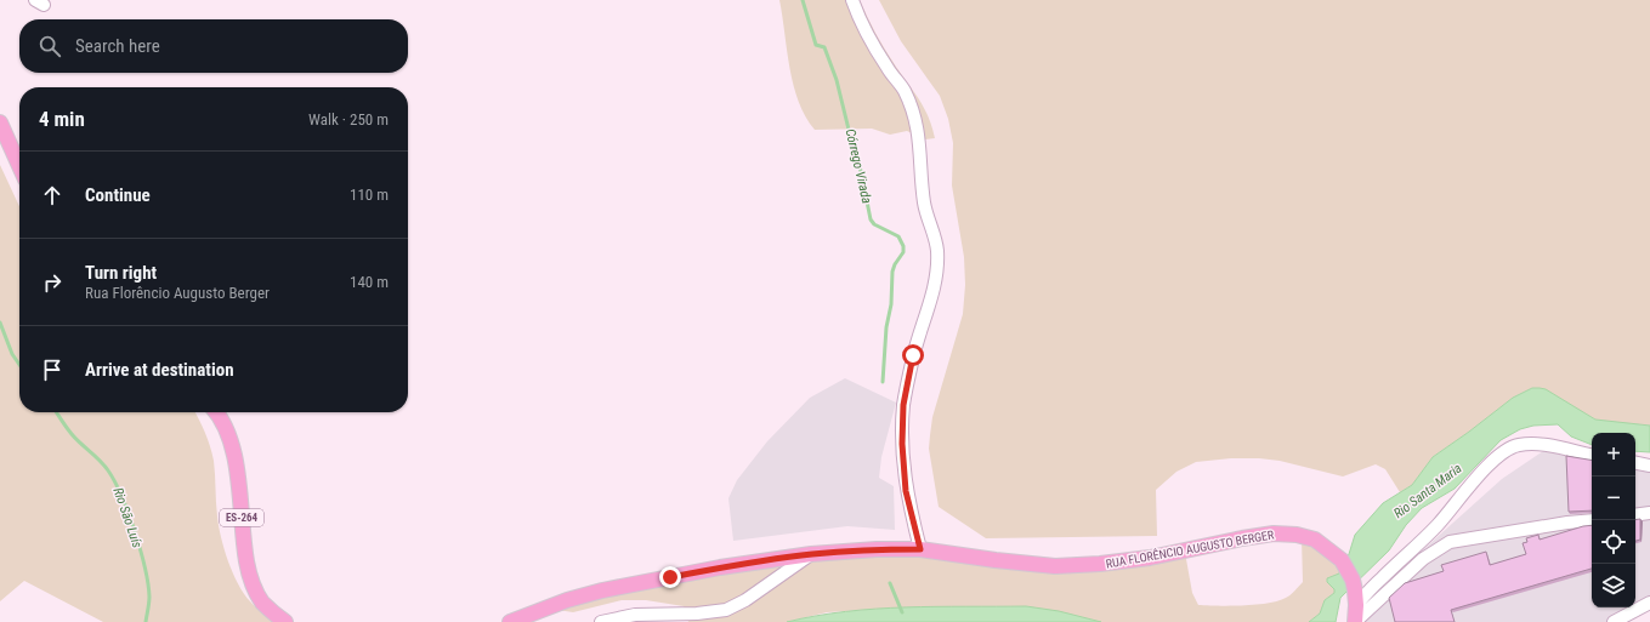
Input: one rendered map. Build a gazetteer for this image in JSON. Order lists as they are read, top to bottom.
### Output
{
  "streets": {
    "main road": ["ES-264", "RUA FLORÊNCIO AUGUSTO BERGER"]
  },
  "water": ["Córrego Virada", "Rio Santa Maria", "Rio São Luís"],
  "page": {
    "search": "Search here",
    "heading": ["4 min", "Walk · 250 m"],
    "list": [
      ["Continue", "110 m"],
      ["Turn right", "Rua Florêncio Augusto Berger", "140 m"],
      "Arrive at destination"
    ],
    "map_buttons": ["+", "−"]
  }
}
